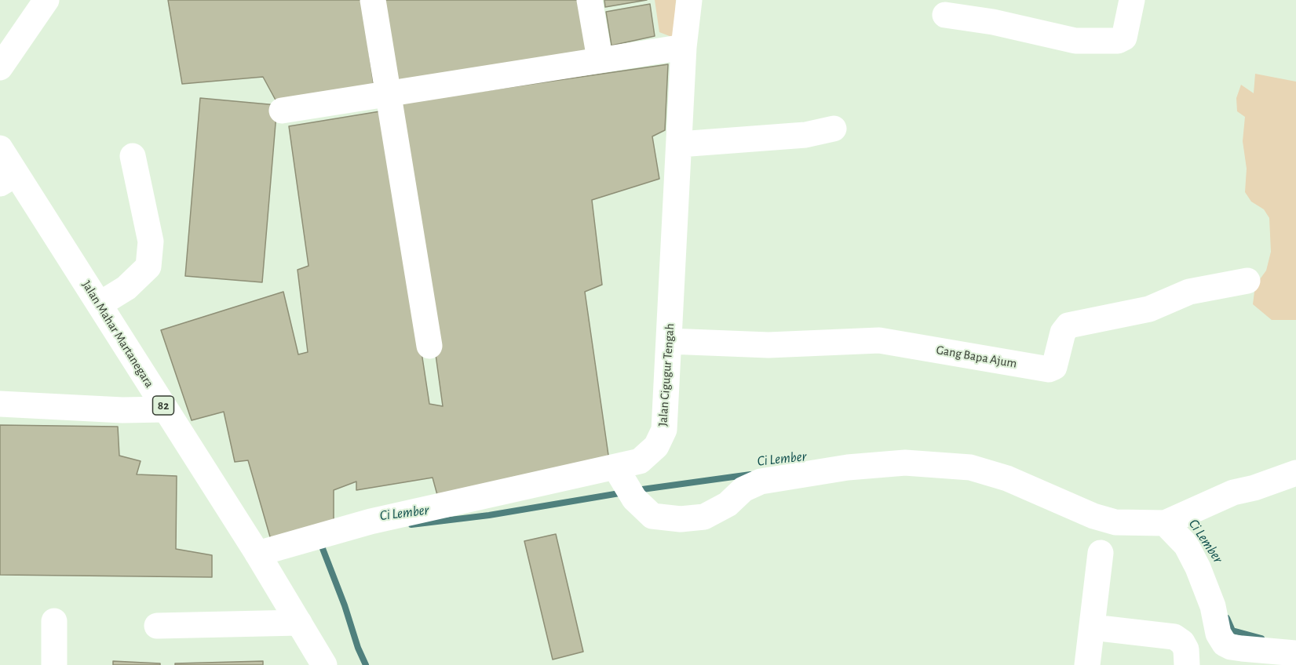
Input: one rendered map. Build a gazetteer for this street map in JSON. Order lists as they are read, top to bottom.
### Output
{
  "streets": {
    "street": [
      "Jalan Mahar Martanegara",
      "Gang Bapa Ajum",
      "Jalan Cigugur Tengah",
      "82"
    ]
  },
  "crossings": [
    ["Jalan Mahar Martanegara", "Jalan Cigugur Tengah"],
    ["Gang Bapa Ajum", "Jalan Cigugur Tengah"]
  ],
  "water": ["Ci Lember"]
}
